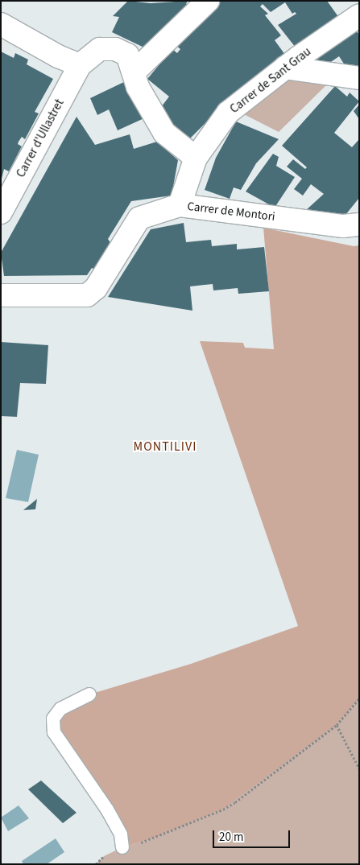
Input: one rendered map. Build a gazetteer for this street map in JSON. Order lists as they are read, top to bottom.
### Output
{
  "streets": {
    "street": ["Carrer de Sant Grau", "Carrer d'Ullastret", "Carrer de Montori"]
  },
  "crossings": [
    ["Carrer de Sant Grau", "Carrer de Montori"]
  ],
  "districts": ["MONTILIVI"],
  "scale_bar": "20 m"
}
